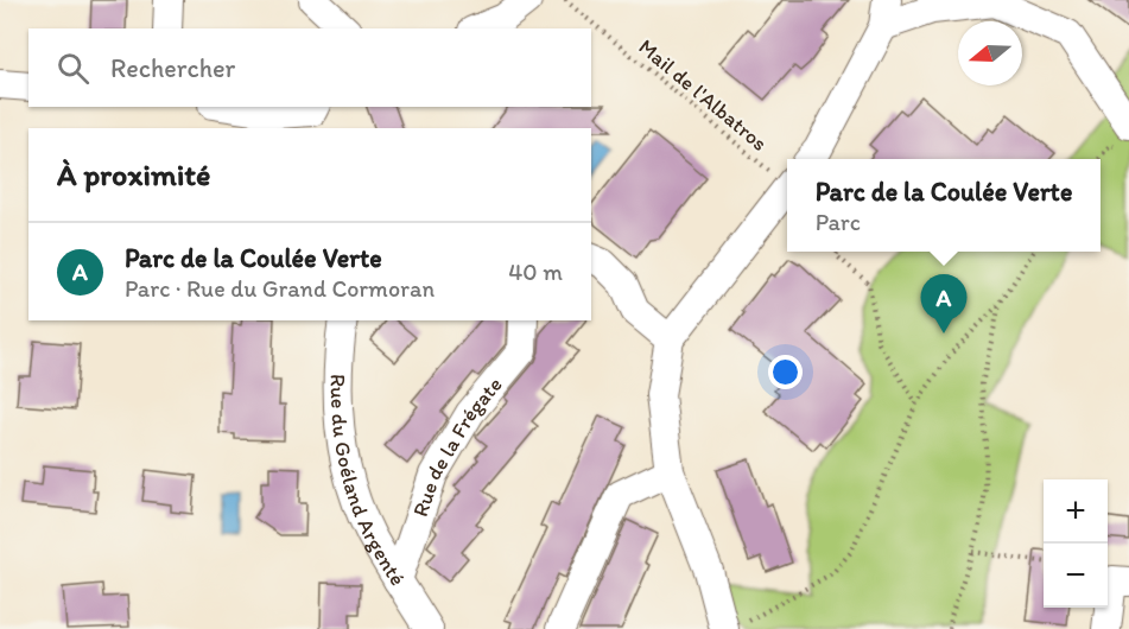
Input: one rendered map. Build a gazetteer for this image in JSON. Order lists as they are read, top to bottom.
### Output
{
  "streets": {
    "street": ["Rue de la Frégate", "Rue du Goéland Argenté"],
    "path": ["Mail de l'Albatros"]
  },
  "crossings": [
    ["Rue de la Frégate", "Rue du Goéland Argenté"]
  ],
  "north": "left",
  "page": {
    "search": "Rechercher",
    "heading": "À proximité",
    "popup": ["Parc de la Coulée Verte", "Parc"],
    "list": [
      {
        "mark": "A",
        "name": "Parc de la Coulée Verte",
        "note": "Parc · Rue du Grand Cormoran",
        "value": "40 m"
      }
    ],
    "pins": "A",
    "map_buttons": ["+", "−"]
  }
}
